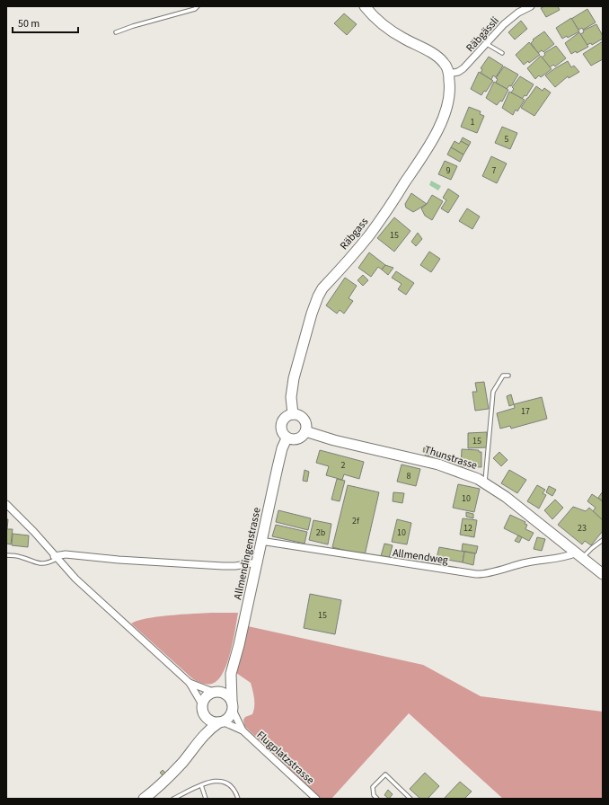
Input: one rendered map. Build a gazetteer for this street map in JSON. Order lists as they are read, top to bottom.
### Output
{
  "streets": {
    "street": [
      "Räbgässli",
      "Räbgass",
      "Thunstrasse",
      "Allmendingenstrasse",
      "Allmendweg",
      "Flugplatzstrasse"
    ]
  },
  "crossings": [
    ["Räbgässli", "Räbgass"],
    ["Räbgass", "Thunstrasse"],
    ["Räbgass", "Allmendingenstrasse"],
    ["Thunstrasse", "Allmendingenstrasse"],
    ["Thunstrasse", "Allmendweg"],
    ["Allmendingenstrasse", "Allmendweg"],
    ["Allmendingenstrasse", "Flugplatzstrasse"]
  ],
  "house_numbers": [
    "1",
    "5",
    "9",
    "7",
    "15",
    "17",
    "15",
    "2",
    "8",
    "10",
    "2f",
    "12",
    "23",
    "2b",
    "10",
    "15"
  ],
  "scale_bar": "50 m"
}
